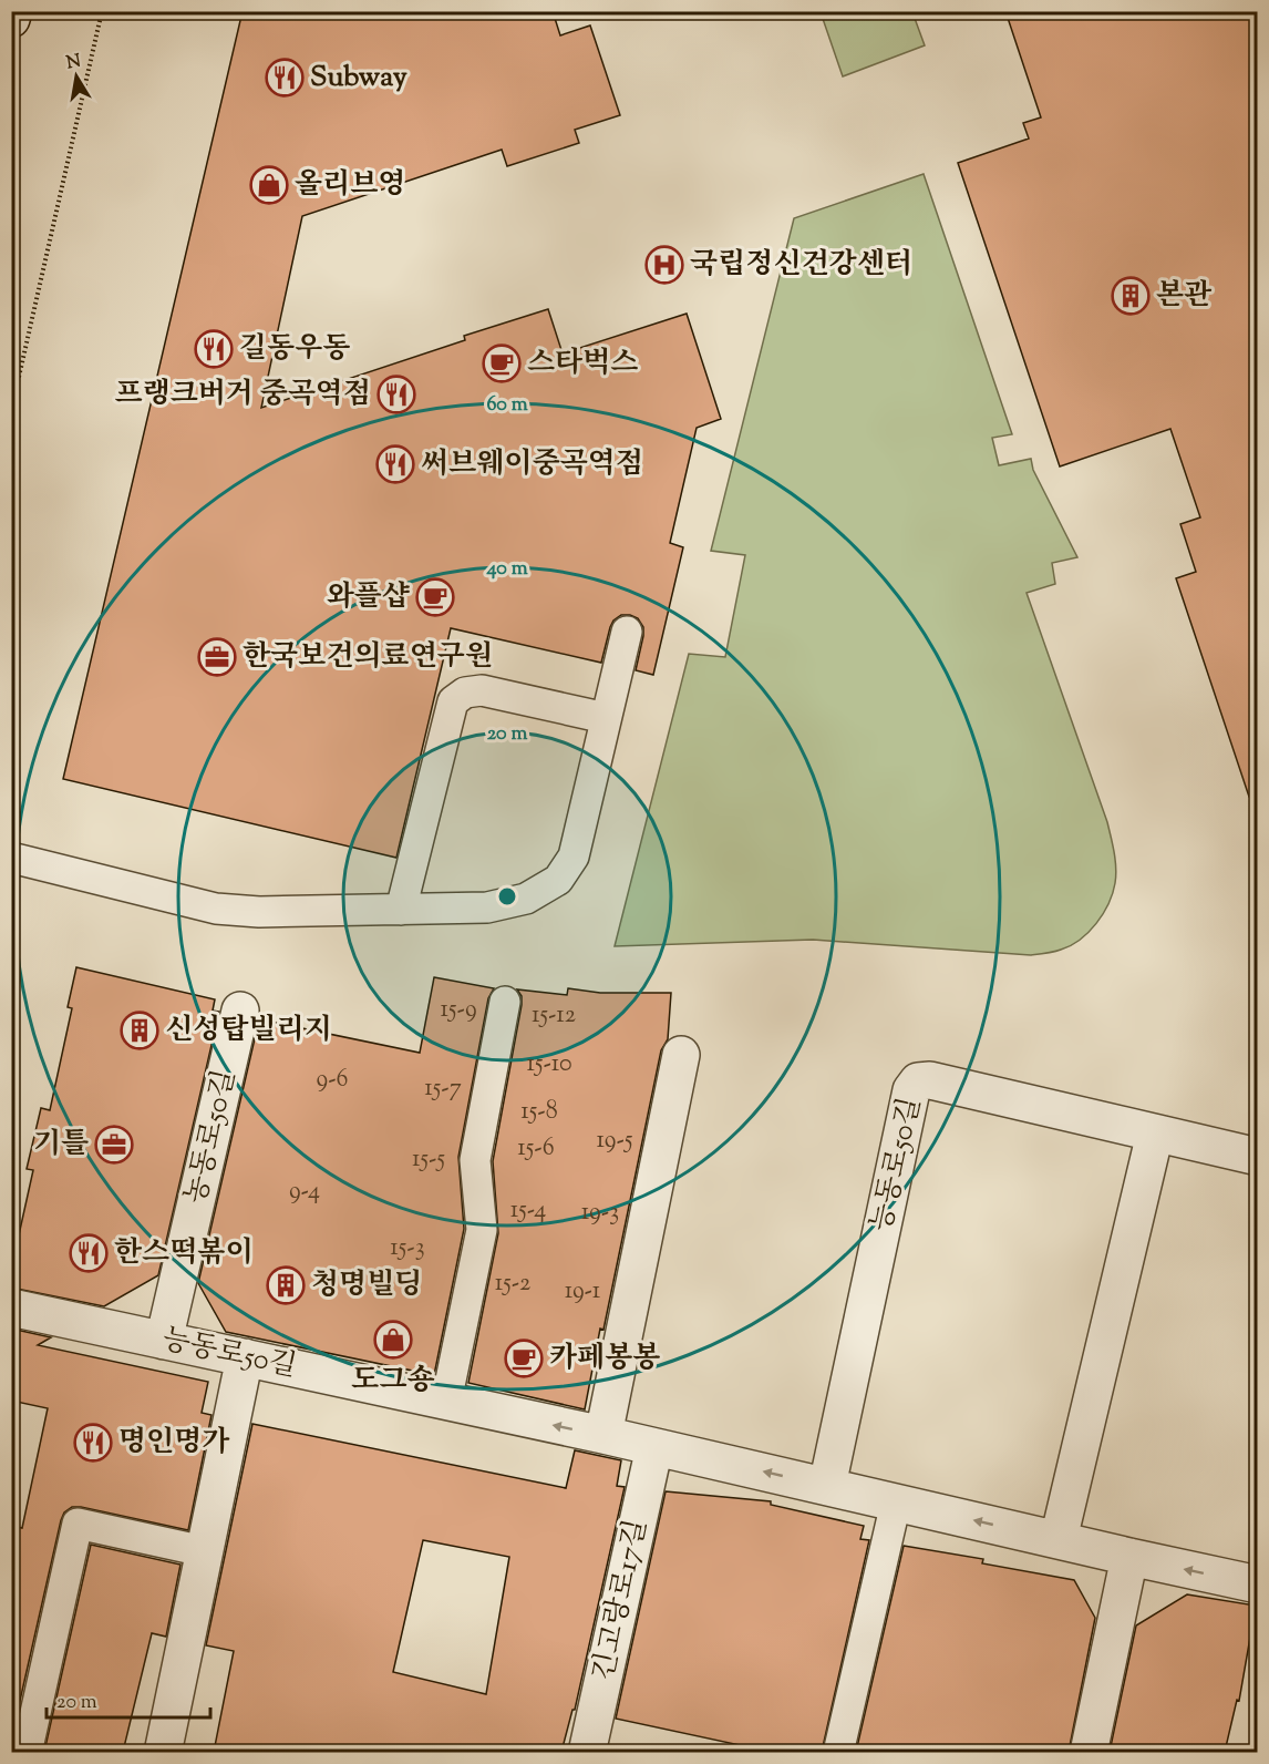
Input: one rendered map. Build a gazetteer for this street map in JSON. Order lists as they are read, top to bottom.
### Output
{
  "streets": {
    "street": ["농동로50길", "능동로50길", "긴고랑로17길"]
  },
  "crossings": [
    ["농동로50길", "능동로50길"],
    ["능동로50길", "긴고랑로17길"]
  ],
  "places": {
    "restaurant": [
      "Subway",
      "길동우동",
      "프랭크버거 중곡역점",
      "써브웨이중곡역점",
      "한스떡볶이",
      "명인명가"
    ],
    "shop": ["올리브영", "도그숑"],
    "hospital": ["국립정신건강센터"],
    "building": ["본관", "신성탑빌리지", "청명빌딩"],
    "cafe": ["스타벅스", "와플샵", "카페봉봉"],
    "office": ["한국보건의료연구원", "기틀"]
  },
  "house_numbers": [
    "15-9",
    "15-12",
    "15-10",
    "9-6",
    "15-7",
    "15-8",
    "19-5",
    "15-6",
    "15-5",
    "9-4",
    "15-4",
    "19-3",
    "15-3",
    "15-2",
    "19-1"
  ],
  "scale_bar": "20 m",
  "north": "top",
  "rings": ["60 m", "40 m", "20 m"]
}
